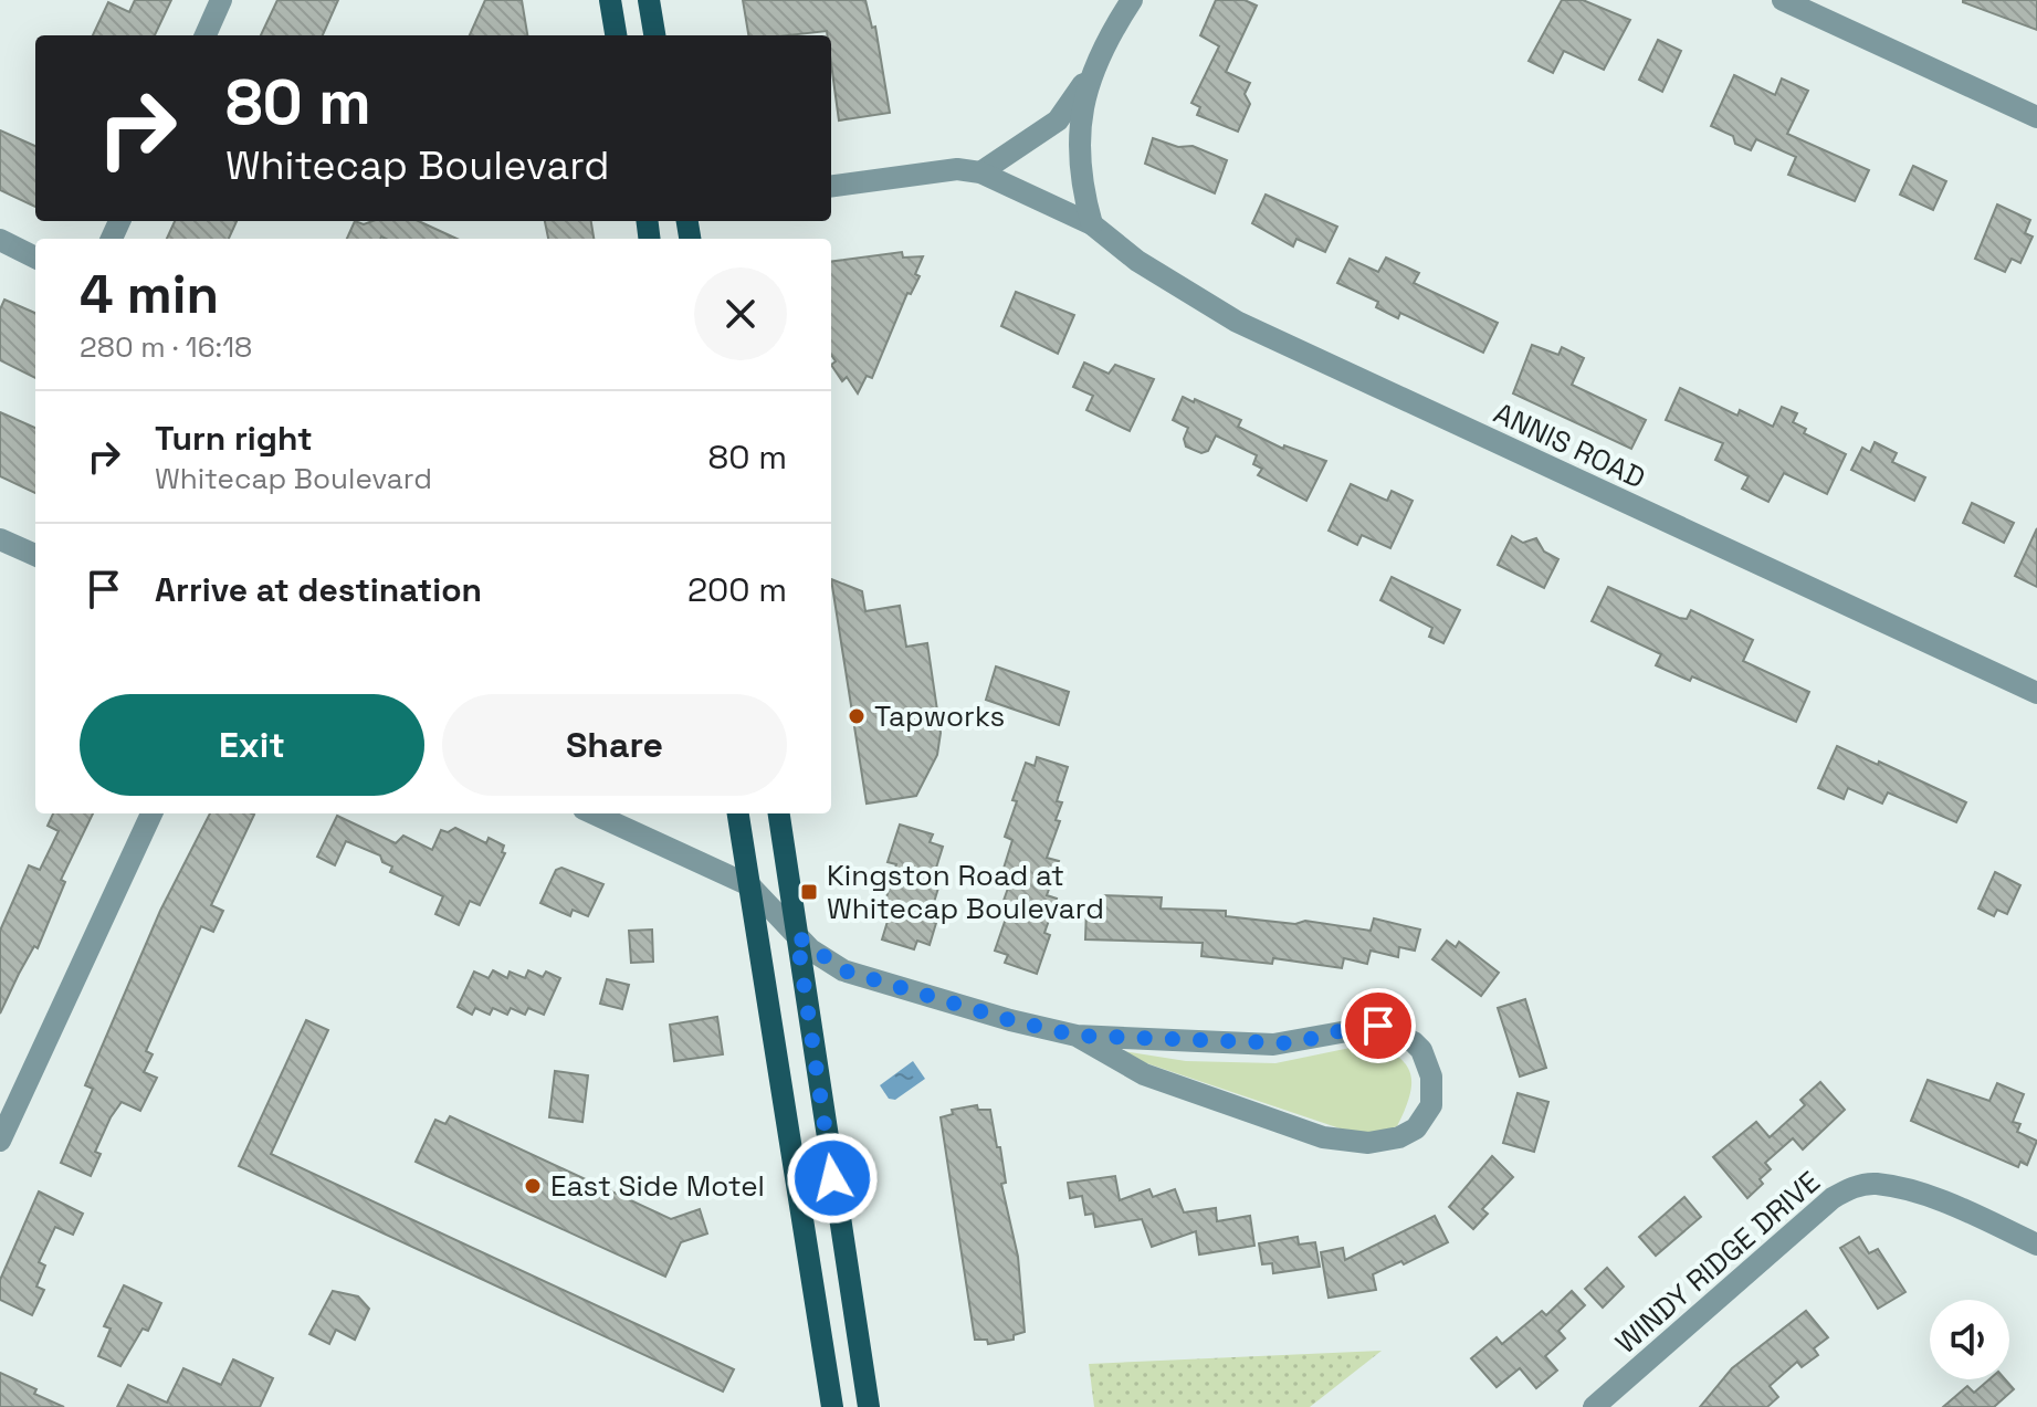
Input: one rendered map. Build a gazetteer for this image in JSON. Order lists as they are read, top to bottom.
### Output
{
  "streets": {
    "street": ["ANNIS ROAD", "WINDY RIDGE DRIVE"]
  },
  "places": {
    "other": ["Tapworks", "East Side Motel"],
    "transit": ["Kingston Road at Whitecap Boulevard"]
  },
  "page": {
    "turn": ["80 m", "Whitecap Boulevard"],
    "heading": ["4 min", "280 m · 16:18"],
    "list": [
      {
        "name": "Turn right",
        "note": "Whitecap Boulevard",
        "value": "80 m"
      },
      {
        "name": "Arrive at destination",
        "value": "200 m"
      }
    ],
    "buttons": ["Exit", "Share"]
  }
}
